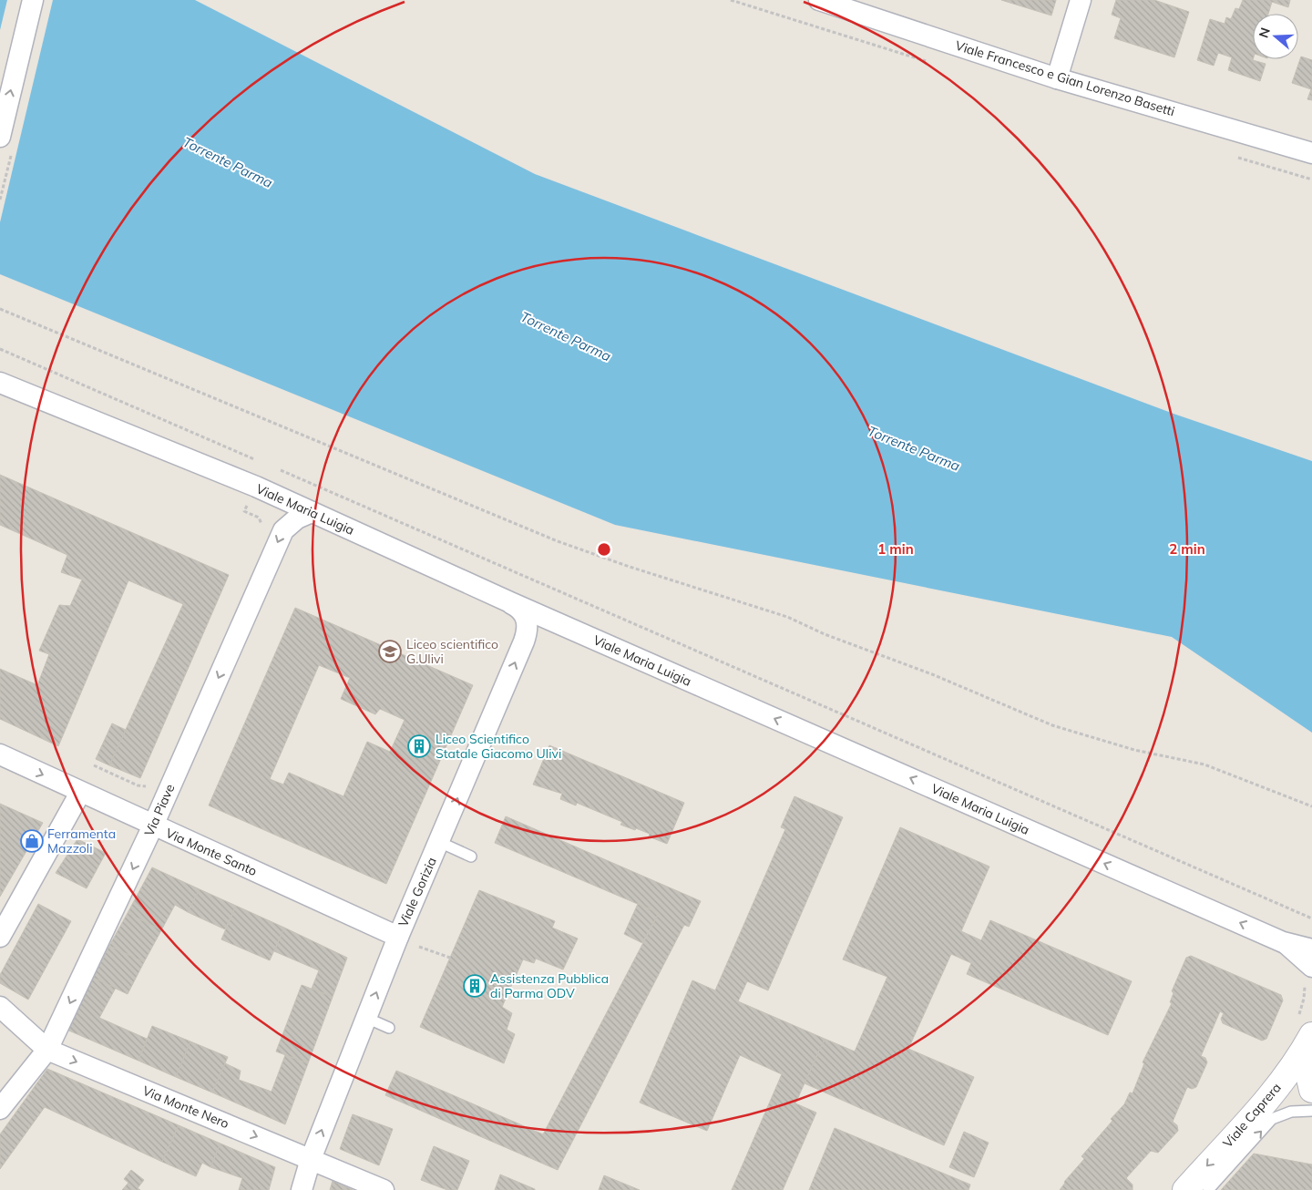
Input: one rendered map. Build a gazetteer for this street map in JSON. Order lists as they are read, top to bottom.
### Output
{
  "streets": {
    "main road": ["Viale Caprera"],
    "street": [
      "Viale Francesco e Gian Lorenzo Basetti",
      "Viale Maria Luigia",
      "Via Piave",
      "Via Monte Santo",
      "Viale Gorizia",
      "Via Monte Nero"
    ]
  },
  "crossings": [
    ["Viale Maria Luigia", "Via Piave"],
    ["Viale Maria Luigia", "Viale Gorizia"],
    ["Via Piave", "Via Monte Santo"],
    ["Via Piave", "Via Monte Nero"],
    ["Via Monte Santo", "Viale Gorizia"],
    ["Viale Gorizia", "Via Monte Nero"]
  ],
  "one_way": [
    "Viale Maria Luigia",
    "Via Piave",
    "Viale Gorizia",
    "Via Monte Nero"
  ],
  "water": ["Torrente Parma"],
  "places": {
    "school or university": ["Liceo scientifico G.Ulivi"],
    "building": ["Liceo Scientifico Statale Giacomo Ulivi", "Assistenza Pubblica di Parma ODV"],
    "shop": ["Ferramenta Mazzoli"]
  },
  "north": "left",
  "rings": ["1 min", "2 min"]
}
